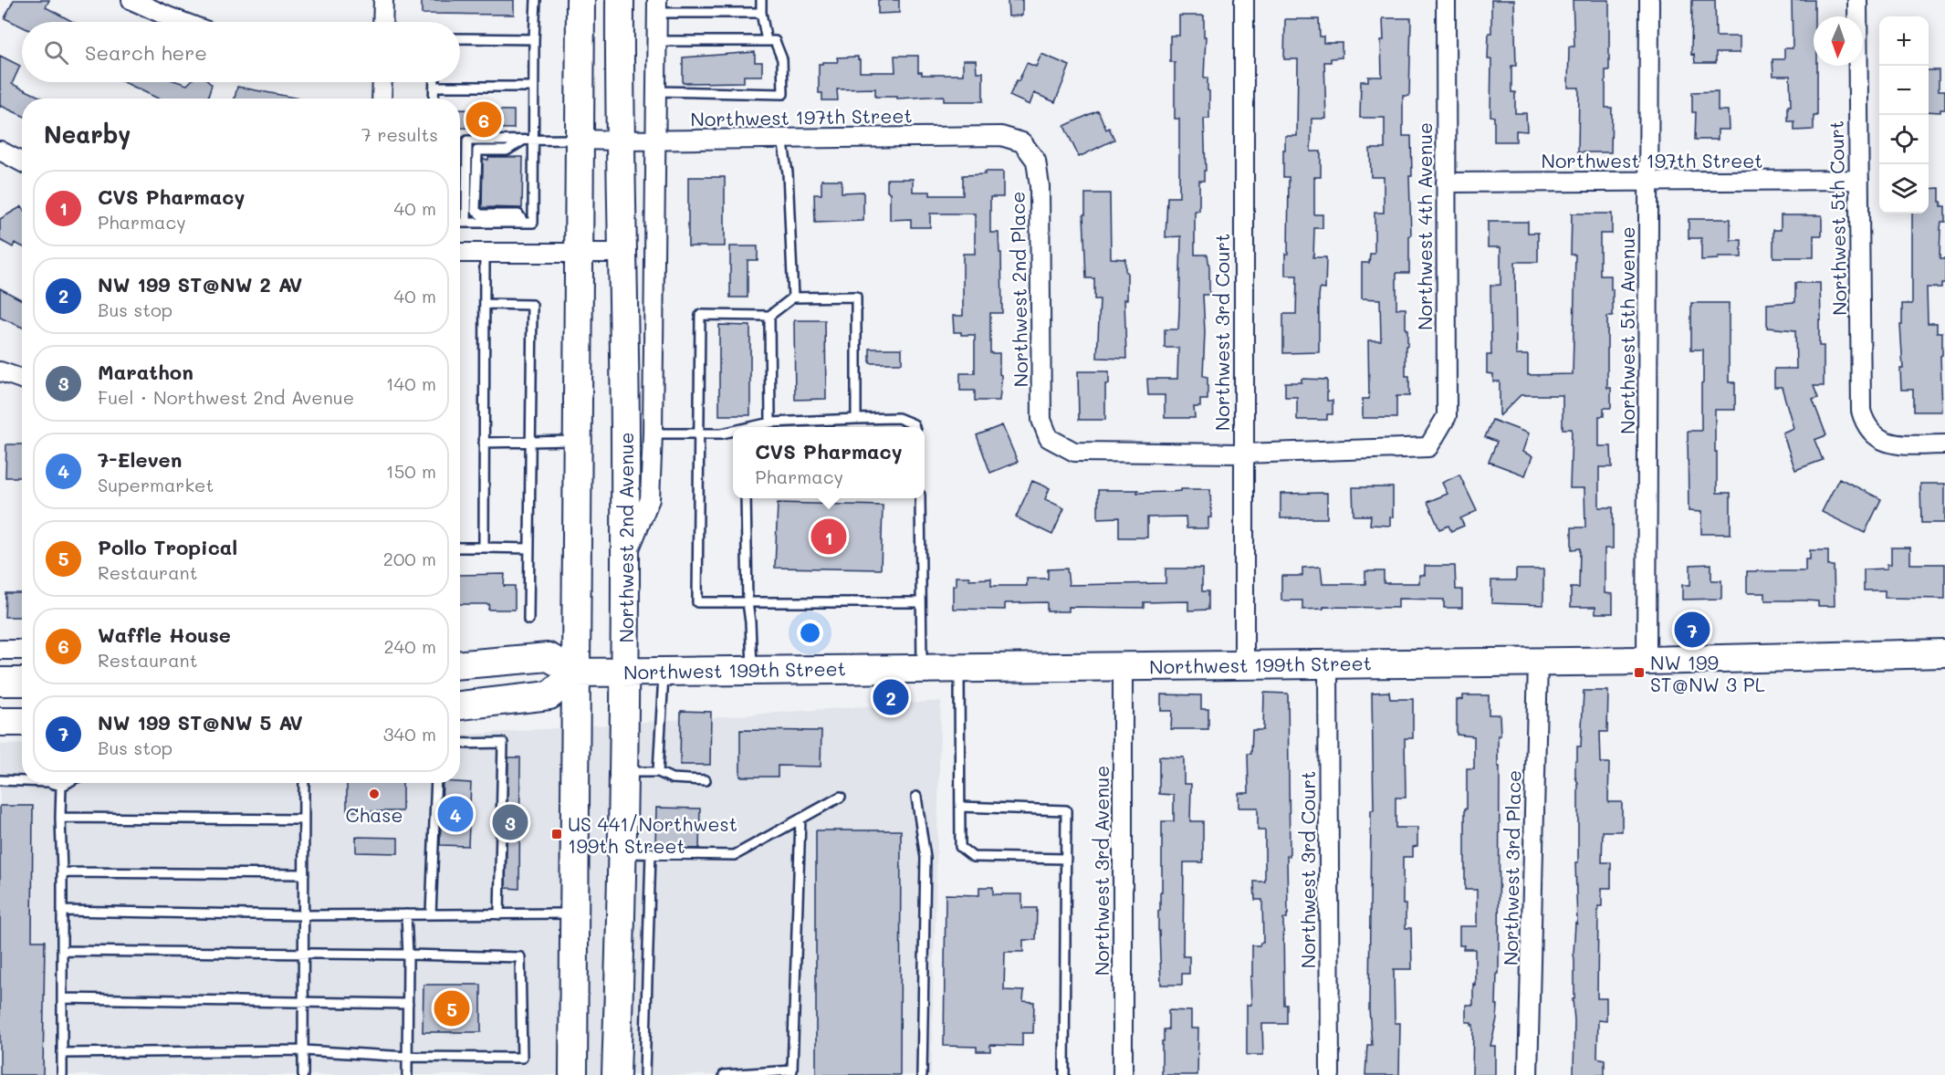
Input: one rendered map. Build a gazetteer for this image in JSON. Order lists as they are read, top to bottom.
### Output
{
  "streets": {
    "main road": ["Northwest 2nd Avenue", "Northwest 199th Street"],
    "street": [
      "Northwest 197th Street",
      "Northwest 5th Court",
      "Northwest 4th Avenue",
      "Northwest 2nd Place",
      "Northwest 5th Avenue",
      "Northwest 3rd Court",
      "Northwest 3rd Place",
      "Northwest 3rd Avenue"
    ]
  },
  "crossings": [
    ["Northwest 197th Street", "Northwest 5th Court"],
    ["Northwest 197th Street", "Northwest 4th Avenue"],
    ["Northwest 197th Street", "Northwest 2nd Place"],
    ["Northwest 197th Street", "Northwest 5th Avenue"],
    ["Northwest 197th Street", "Northwest 2nd Avenue"],
    ["Northwest 4th Avenue", "Northwest 2nd Place"],
    ["Northwest 4th Avenue", "Northwest 3rd Court"],
    ["Northwest 2nd Place", "Northwest 3rd Court"],
    ["Northwest 5th Avenue", "Northwest 199th Street"],
    ["Northwest 3rd Court", "Northwest 199th Street"],
    ["Northwest 2nd Avenue", "Northwest 199th Street"],
    ["Northwest 199th Street", "Northwest 3rd Place"],
    ["Northwest 199th Street", "Northwest 3rd Avenue"]
  ],
  "places": {
    "transit": ["NW 199 ST@NW 3 PL", "US 441/Northwest 199th Street"],
    "other": ["Chase"]
  },
  "north": "bottom",
  "page": {
    "map_buttons": ["+", "−"],
    "search": "Search here",
    "heading": ["Nearby", "7 results"],
    "pins": [
      "6",
      "1",
      "7",
      "2",
      "4",
      "3",
      "5"
    ],
    "list": [
      {
        "mark": "1",
        "name": "CVS Pharmacy",
        "note": "Pharmacy",
        "value": "40 m"
      },
      {
        "mark": "2",
        "name": "NW 199 ST@NW 2 AV",
        "note": "Bus stop",
        "value": "40 m"
      },
      {
        "mark": "3",
        "name": "Marathon",
        "note": "Fuel · Northwest 2nd Avenue",
        "value": "140 m"
      },
      {
        "mark": "4",
        "name": "7-Eleven",
        "note": "Supermarket",
        "value": "150 m"
      },
      {
        "mark": "5",
        "name": "Pollo Tropical",
        "note": "Restaurant",
        "value": "200 m"
      },
      {
        "mark": "6",
        "name": "Waffle House",
        "note": "Restaurant",
        "value": "240 m"
      },
      {
        "mark": "7",
        "name": "NW 199 ST@NW 5 AV",
        "note": "Bus stop",
        "value": "340 m"
      }
    ],
    "popup": ["CVS Pharmacy", "Pharmacy"]
  }
}
